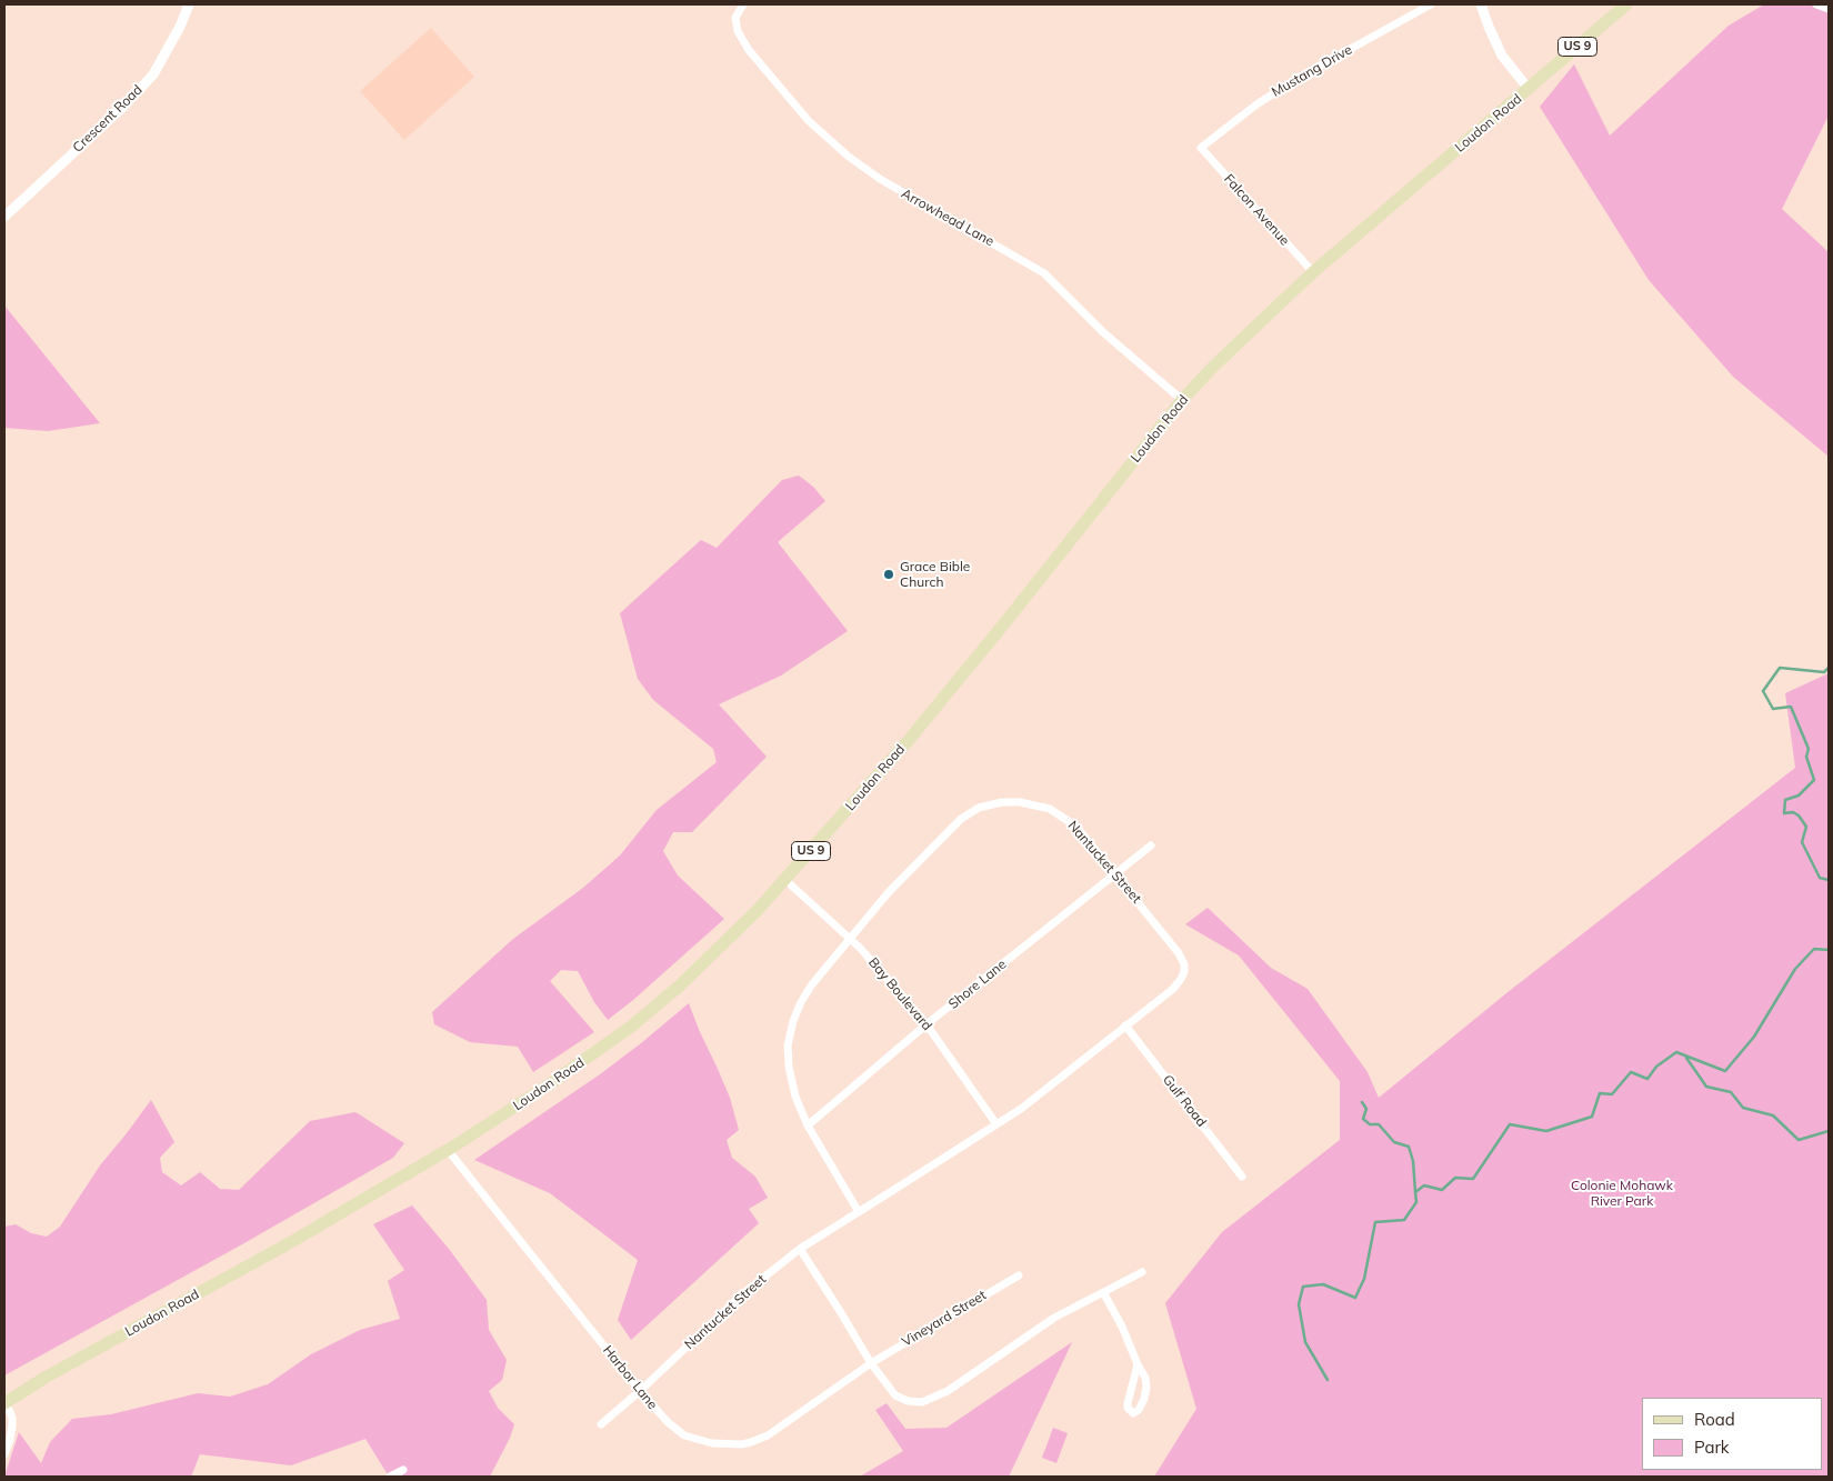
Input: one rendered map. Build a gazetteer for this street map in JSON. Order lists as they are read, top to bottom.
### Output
{
  "streets": {
    "main road": ["US 9", "Loudon Road"],
    "street": [
      "Mustang Drive",
      "Crescent Road",
      "Falcon Avenue",
      "Arrowhead Lane",
      "Nantucket Street",
      "Shore Lane",
      "Bay Boulevard",
      "Gulf Road",
      "Vineyard Street",
      "Harbor Lane"
    ]
  },
  "crossings": [
    ["Mustang Drive", "Falcon Avenue"],
    ["Loudon Road", "Falcon Avenue"],
    ["Loudon Road", "Arrowhead Lane"],
    ["Loudon Road", "Bay Boulevard"],
    ["Loudon Road", "Harbor Lane"],
    ["Nantucket Street", "Shore Lane"],
    ["Nantucket Street", "Bay Boulevard"],
    ["Nantucket Street", "Gulf Road"],
    ["Nantucket Street", "Harbor Lane"],
    ["Shore Lane", "Bay Boulevard"],
    ["Vineyard Street", "Harbor Lane"]
  ],
  "parks": ["Colonie Mohawk River Park"],
  "places": ["Grace Bible Church"],
  "legend": ["Road", "Park"]
}
